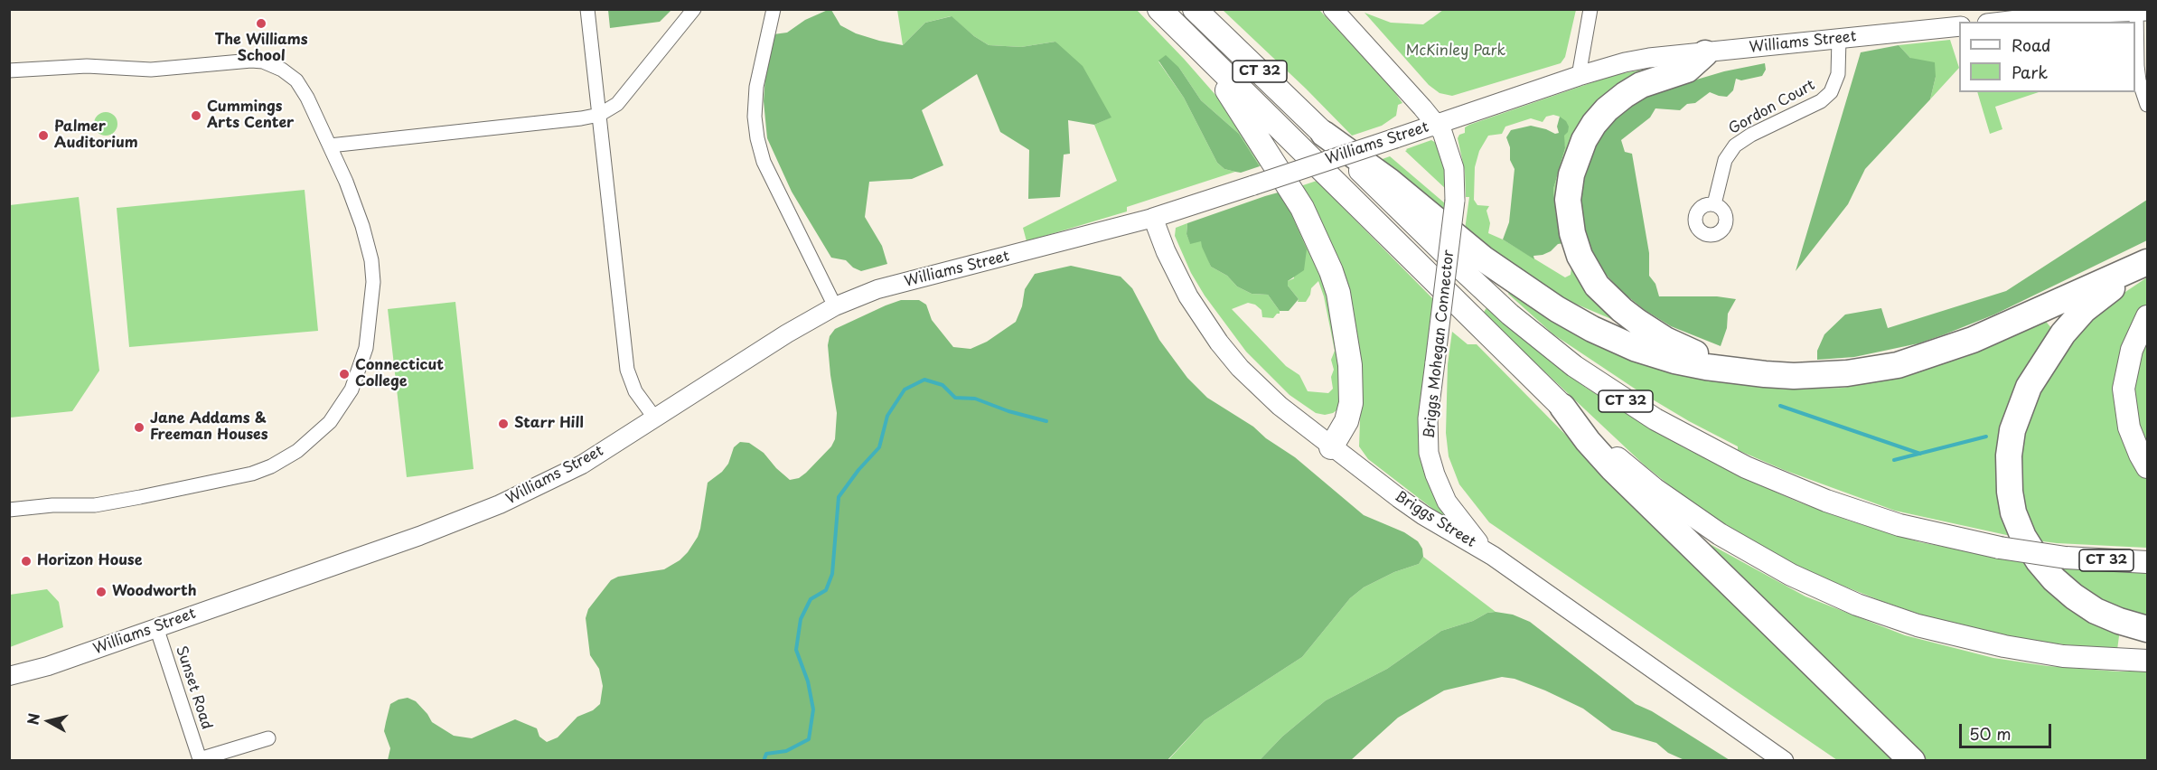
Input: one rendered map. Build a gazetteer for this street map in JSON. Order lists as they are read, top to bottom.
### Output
{
  "streets": {
    "highway": ["CT 32"],
    "main road": ["Williams Street", "Briggs Mohegan Connector", "Briggs Street"],
    "street": ["Gordon Court", "Sunset Road"]
  },
  "crossings": [
    ["Williams Street", "Gordon Court"],
    ["Williams Street", "Briggs Mohegan Connector"],
    ["Williams Street", "Briggs Street"],
    ["Williams Street", "Sunset Road"],
    ["Briggs Mohegan Connector", "Briggs Street"]
  ],
  "parks": ["McKinley Park"],
  "places": [
    "The Williams School",
    "Cummings Arts Center",
    "Palmer Auditorium",
    "Connecticut College",
    "Starr Hill",
    "Jane Addams & Freeman Houses",
    "Horizon House",
    "Woodworth"
  ],
  "legend": ["Road", "Park"],
  "scale_bar": "50 m",
  "north": "left"
}
